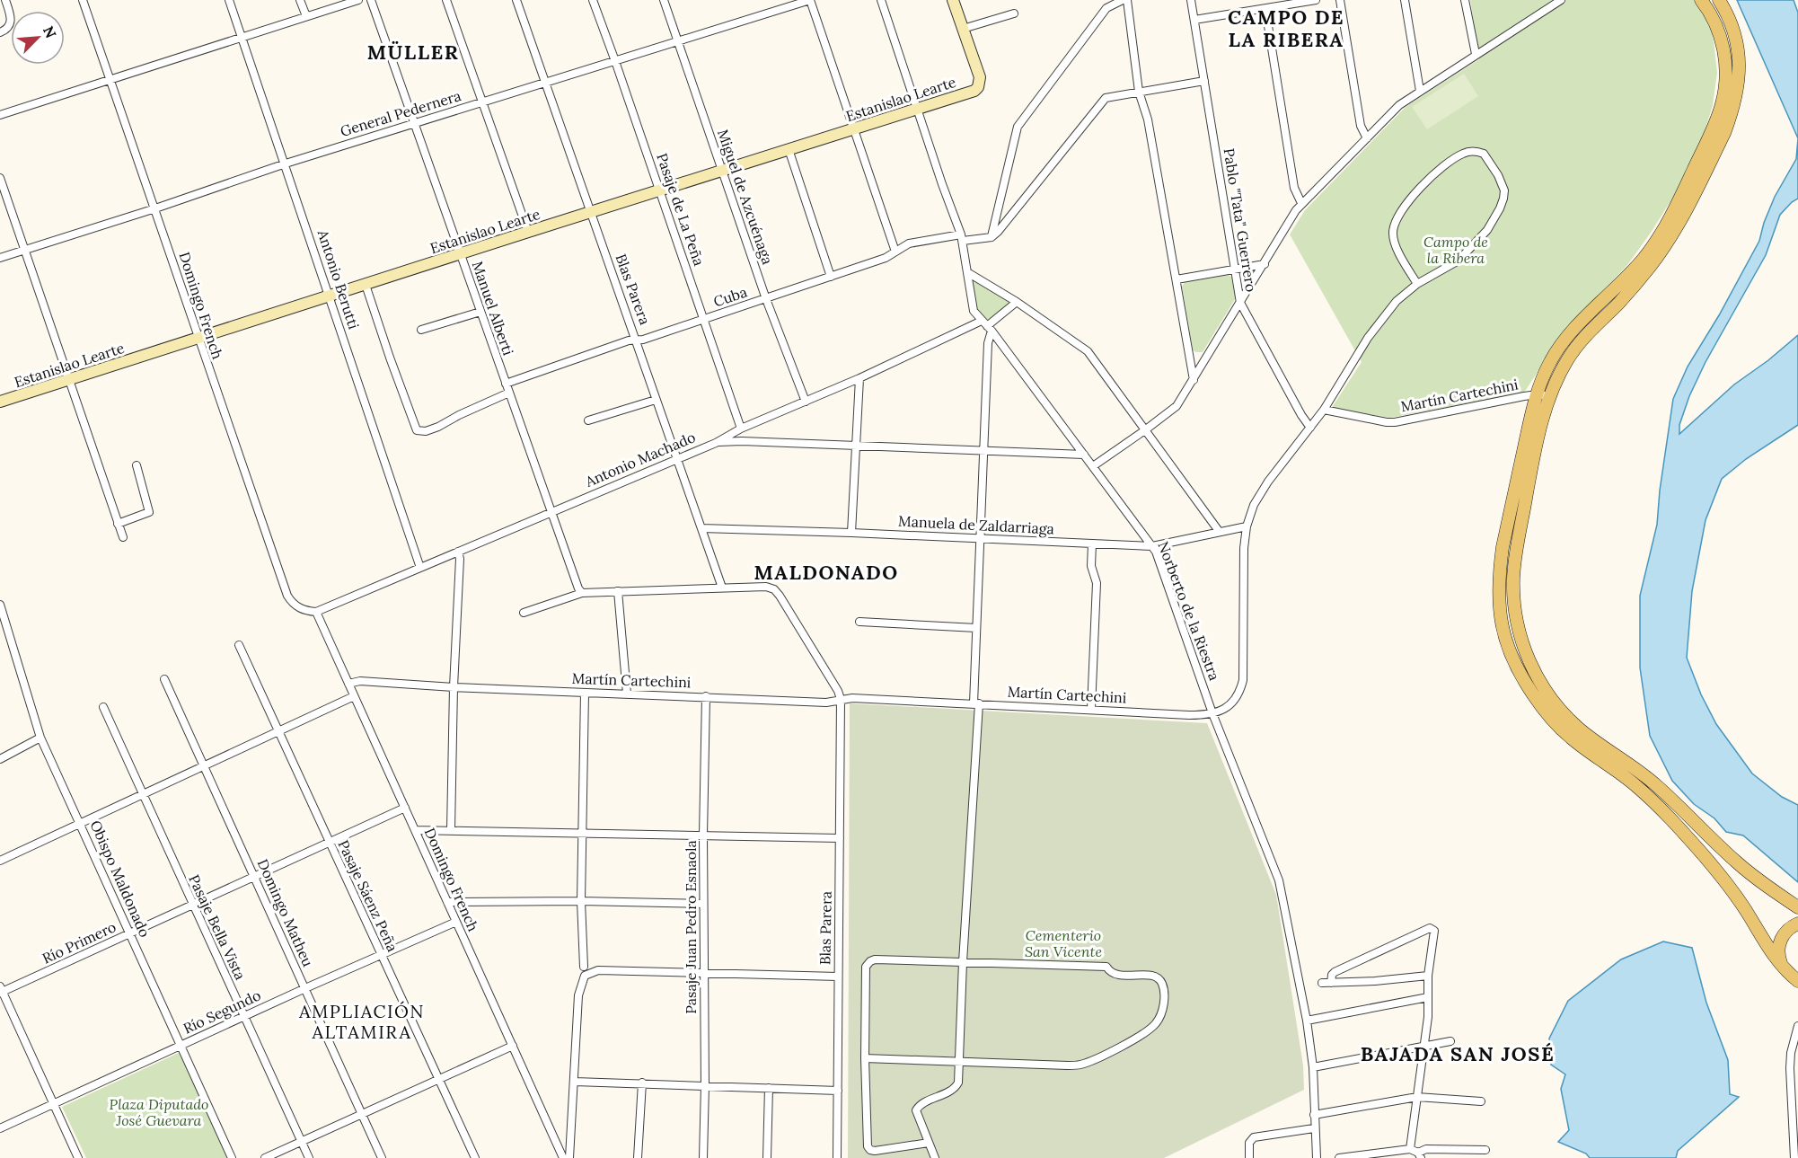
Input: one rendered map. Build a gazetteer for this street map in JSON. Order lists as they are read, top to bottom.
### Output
{
  "streets": {
    "street": [
      "Estanislao Learte",
      "General Pedernera",
      "Miguel de Azcuénaga",
      "Pasaje de La Peña",
      "Pablo \"Tata\" Guerrero",
      "Antonio Berutti",
      "Blas Parera",
      "Cuba",
      "Domingo French",
      "Manuel Alberti",
      "Martín Cartechini",
      "Antonio Machado",
      "Manuela de Zaldarriaga",
      "Norberto de la Riestra",
      "Obispo Maldonado",
      "Pasaje Sáenz Peña",
      "Domingo Matheu",
      "Pasaje Bella Vista",
      "Pasaje Juan Pedro Esnaola",
      "Río Primero",
      "Río Segundo"
    ]
  },
  "crossings": [
    ["Estanislao Learte", "Miguel de Azcuénaga"],
    ["Estanislao Learte", "Pasaje de La Peña"],
    ["Estanislao Learte", "Antonio Berutti"],
    ["Estanislao Learte", "Blas Parera"],
    ["Estanislao Learte", "Domingo French"],
    ["Estanislao Learte", "Manuel Alberti"],
    ["Estanislao Learte", "Norberto de la Riestra"],
    ["General Pedernera", "Miguel de Azcuénaga"],
    ["General Pedernera", "Pasaje de La Peña"],
    ["General Pedernera", "Antonio Berutti"],
    ["General Pedernera", "Blas Parera"],
    ["General Pedernera", "Domingo French"],
    ["General Pedernera", "Manuel Alberti"],
    ["Miguel de Azcuénaga", "Cuba"],
    ["Miguel de Azcuénaga", "Antonio Machado"],
    ["Pasaje de La Peña", "Cuba"],
    ["Pasaje de La Peña", "Antonio Machado"],
    ["Pablo \"Tata\" Guerrero", "Martín Cartechini"],
    ["Antonio Berutti", "Antonio Machado"],
    ["Blas Parera", "Cuba"],
    ["Blas Parera", "Martín Cartechini"],
    ["Blas Parera", "Antonio Machado"],
    ["Blas Parera", "Manuela de Zaldarriaga"],
    ["Cuba", "Manuel Alberti"],
    ["Cuba", "Norberto de la Riestra"],
    ["Domingo French", "Martín Cartechini"],
    ["Domingo French", "Antonio Machado"],
    ["Domingo French", "Río Primero"],
    ["Domingo French", "Río Segundo"],
    ["Manuel Alberti", "Antonio Machado"],
    ["Martín Cartechini", "Manuela de Zaldarriaga"],
    ["Martín Cartechini", "Norberto de la Riestra"],
    ["Martín Cartechini", "Pasaje Juan Pedro Esnaola"],
    ["Antonio Machado", "Norberto de la Riestra"],
    ["Manuela de Zaldarriaga", "Norberto de la Riestra"],
    ["Obispo Maldonado", "Río Primero"],
    ["Obispo Maldonado", "Río Segundo"],
    ["Pasaje Sáenz Peña", "Río Primero"],
    ["Pasaje Sáenz Peña", "Río Segundo"],
    ["Domingo Matheu", "Río Primero"],
    ["Domingo Matheu", "Río Segundo"],
    ["Pasaje Bella Vista", "Río Primero"],
    ["Pasaje Bella Vista", "Río Segundo"]
  ],
  "districts": [
    "CAMPO DE LA RIBERA",
    "MÜLLER",
    "MALDONADO",
    "AMPLIACIÓN ALTAMIRA",
    "BAJADA SAN JOSÉ"
  ],
  "parks": ["Campo de la Ribera", "Cementerio San Vicente", "Plaza Diputado José Guevara"],
  "north": "top right"
}
